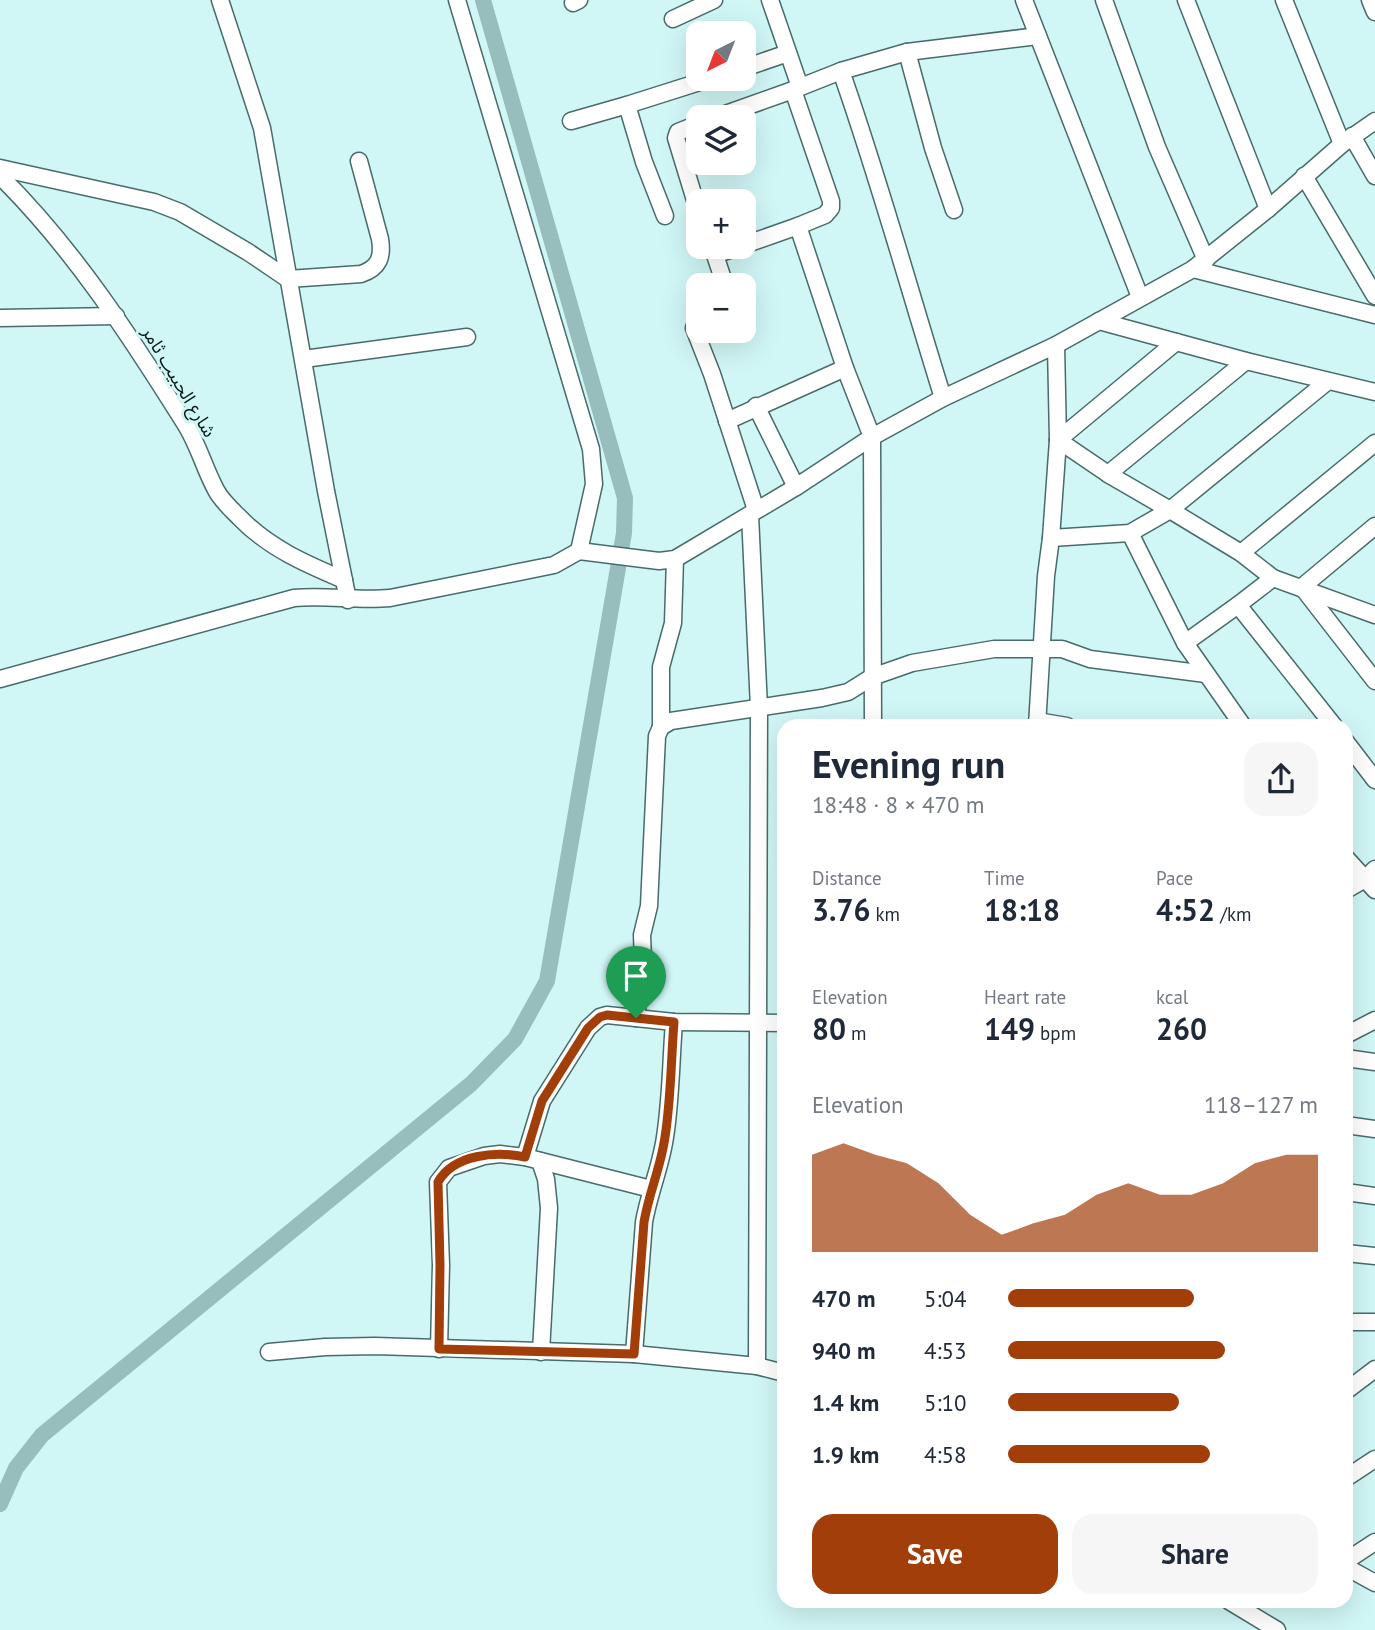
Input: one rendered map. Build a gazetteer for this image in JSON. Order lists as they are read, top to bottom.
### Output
{
  "streets": {
    "street": ["شارع الحبيب ثامر"]
  },
  "north": "bottom left",
  "page": {
    "map_buttons": ["+", "−"],
    "heading": ["Evening run", "18:48 · 8 × 470 m"],
    "stats": [
      ["Distance", "3.76 km"],
      ["Time", "18:18"],
      ["Pace", "4:52 /km"],
      ["Elevation", "80 m"],
      ["Heart rate", "149 bpm"],
      ["kcal", "260"]
    ],
    "chart": ["Elevation", "118–127 m"],
    "list": [
      {
        "name": "470 m",
        "note": "5:04"
      },
      {
        "name": "940 m",
        "note": "4:53"
      },
      {
        "name": "1.4 km",
        "note": "5:10"
      },
      {
        "name": "1.9 km",
        "note": "4:58"
      }
    ],
    "buttons": ["Save", "Share"]
  }
}
